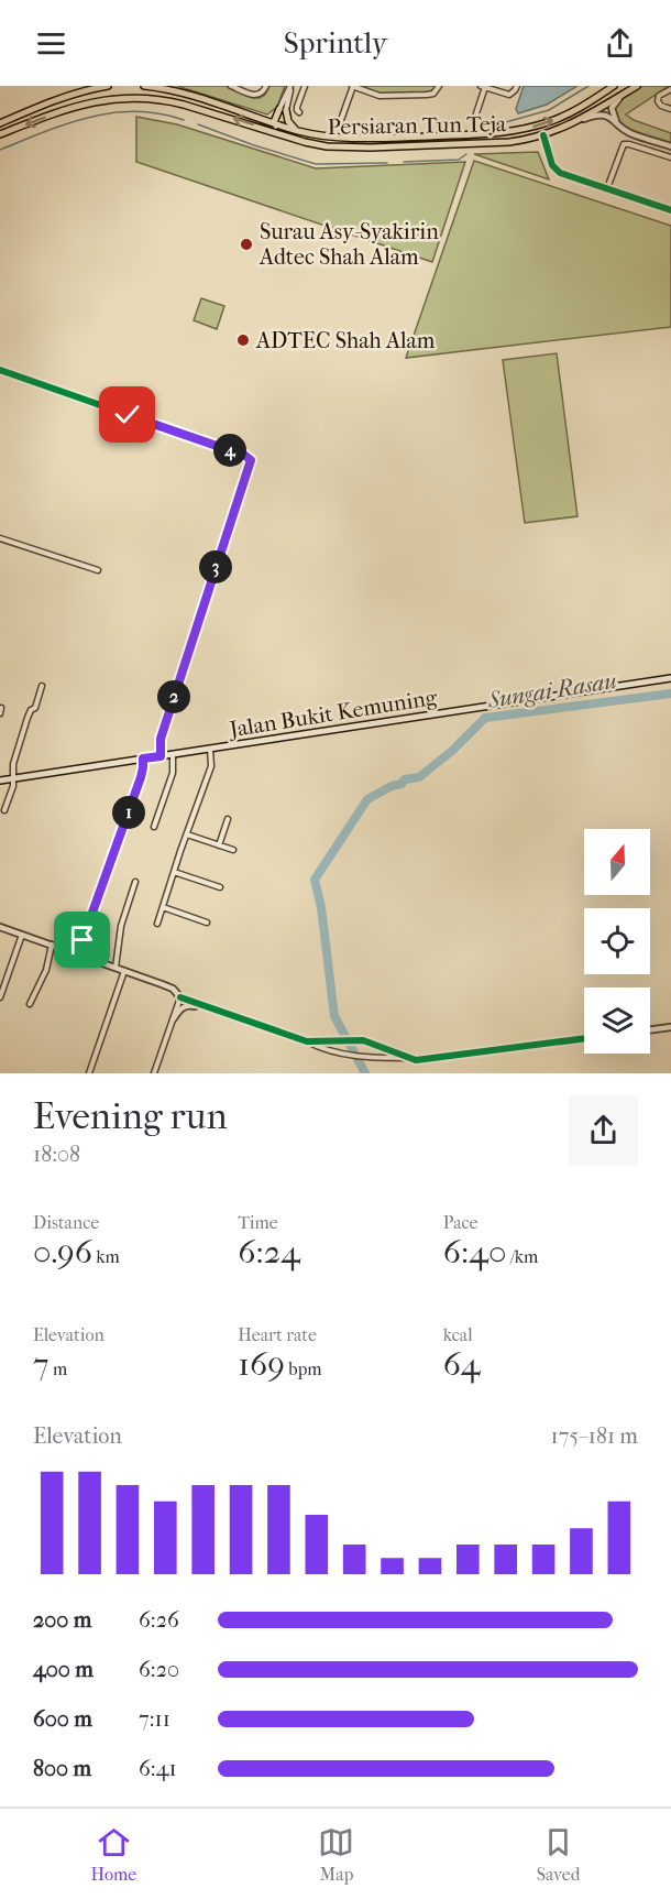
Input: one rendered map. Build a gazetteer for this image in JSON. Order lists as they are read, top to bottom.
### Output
{
  "streets": {
    "main road": ["Persiaran Tun Teja", "Jalan Bukit Kemuning"]
  },
  "water": ["Sungai Rasau"],
  "places": ["Surau Asy-Syakirin Adtec Shah Alam", "ADTEC Shah Alam"],
  "north": "top",
  "page": {
    "header": "Sprintly",
    "pins": [
      "4",
      "3",
      "2",
      "1"
    ],
    "heading": ["Evening run", "18:08"],
    "stats": [
      ["Distance", "0.96 km"],
      ["Time", "6:24"],
      ["Pace", "6:40 /km"],
      ["Elevation", "7 m"],
      ["Heart rate", "169 bpm"],
      ["kcal", "64"]
    ],
    "chart": ["Elevation", "175–181 m"],
    "list": [
      {
        "name": "200 m",
        "note": "6:26"
      },
      {
        "name": "400 m",
        "note": "6:20"
      },
      {
        "name": "600 m",
        "note": "7:11"
      },
      {
        "name": "800 m",
        "note": "6:41"
      }
    ],
    "tabs": ["Home", "Map", "Saved"]
  }
}
